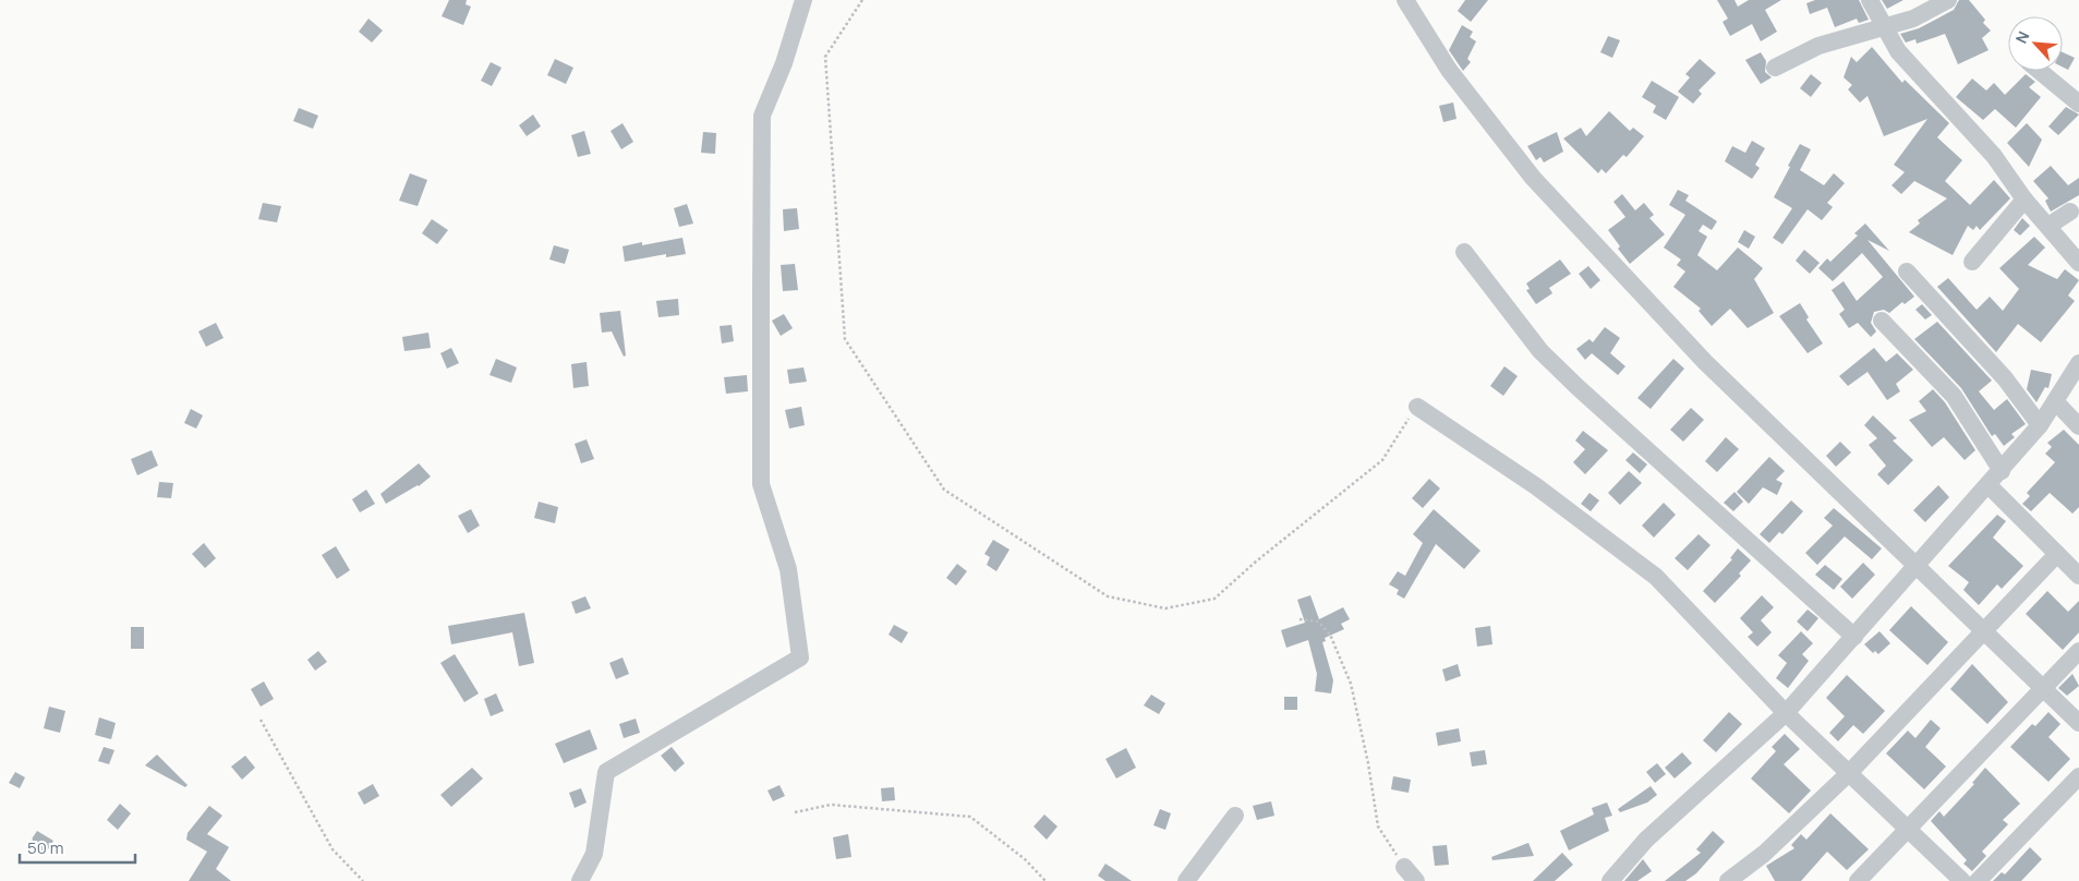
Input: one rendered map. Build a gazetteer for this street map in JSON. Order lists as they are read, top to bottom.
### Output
{
  "scale_bar": "50 m",
  "north": "top left"
}
